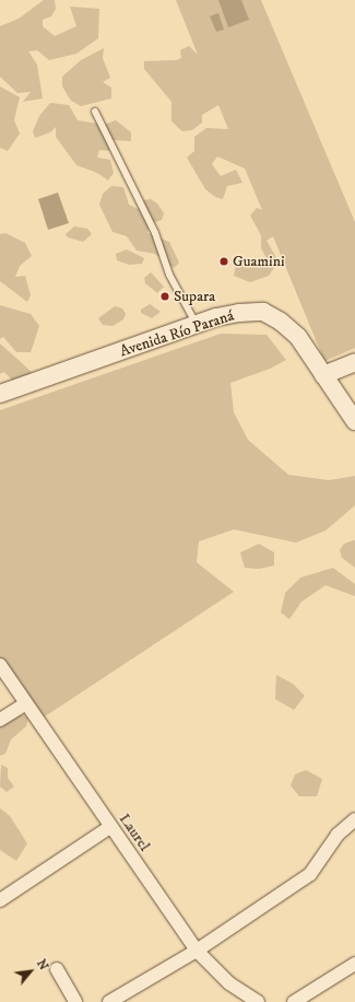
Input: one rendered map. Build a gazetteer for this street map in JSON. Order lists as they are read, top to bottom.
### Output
{
  "streets": {
    "main road": ["Avenida Río Paraná"],
    "street": ["Laurel"]
  },
  "places": ["Guamini", "Supara"],
  "north": "top right"
}
